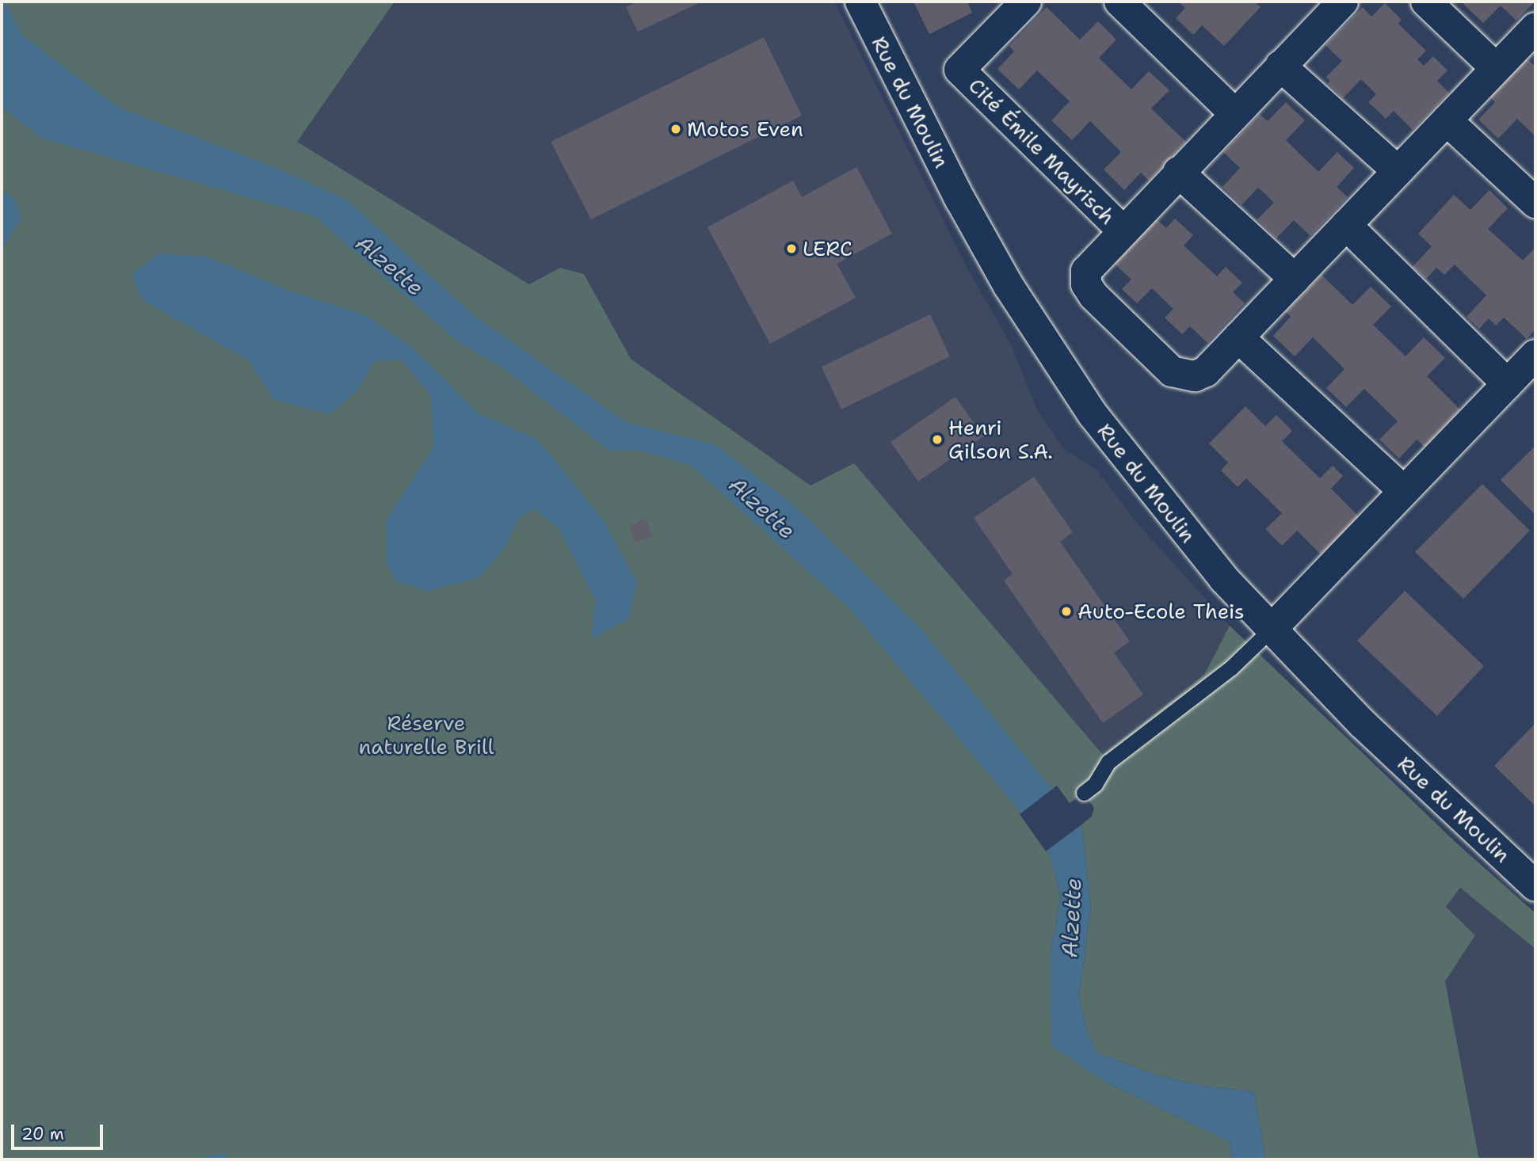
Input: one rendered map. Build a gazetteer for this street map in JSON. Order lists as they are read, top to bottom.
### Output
{
  "streets": {
    "street": ["Rue du Moulin", "Cité Émile Mayrisch"]
  },
  "water": ["Alzette"],
  "parks": ["Réserve naturelle Brill"],
  "places": [
    "Motos Even",
    "LERC",
    "Henri Gilson S.A.",
    "Auto-Ecole Theis"
  ],
  "scale_bar": "20 m"
}
